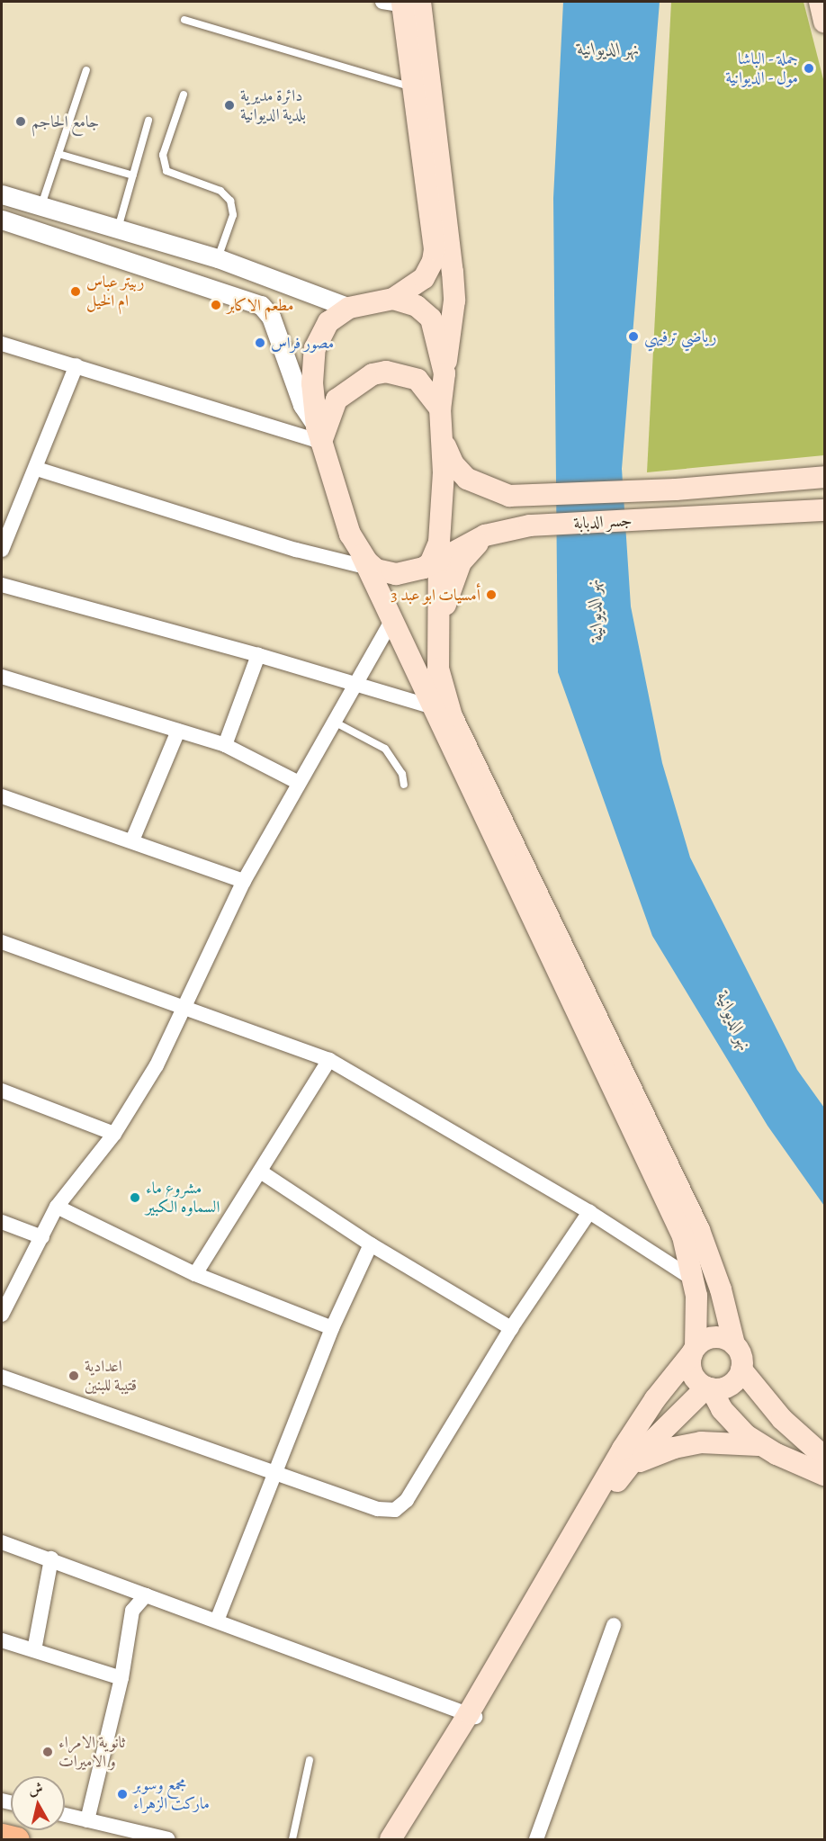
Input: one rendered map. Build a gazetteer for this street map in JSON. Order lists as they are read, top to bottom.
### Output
{
  "streets": {
    "main road": ["جسر الدبابة"]
  },
  "water": ["نهر الديوانية"],
  "places": [
    "جملة - الباشا مول - الديوانية",
    "دائرة مديرية بلدية الديوانية",
    "جامع الحاجم",
    "ربيتر عباس ام الخيل",
    "مطعم الاكابر",
    "رياضي ترفيهي",
    "مصور فراس",
    "أمسيات ابو عبد 3",
    "مشروع ماء السماوه الكبير",
    "اعدادية قتيبة للبنين",
    "ثانوية الامراء و الاميرات",
    "مجمع وسوبر ماركت الزهراء"
  ],
  "north": "top"
}
